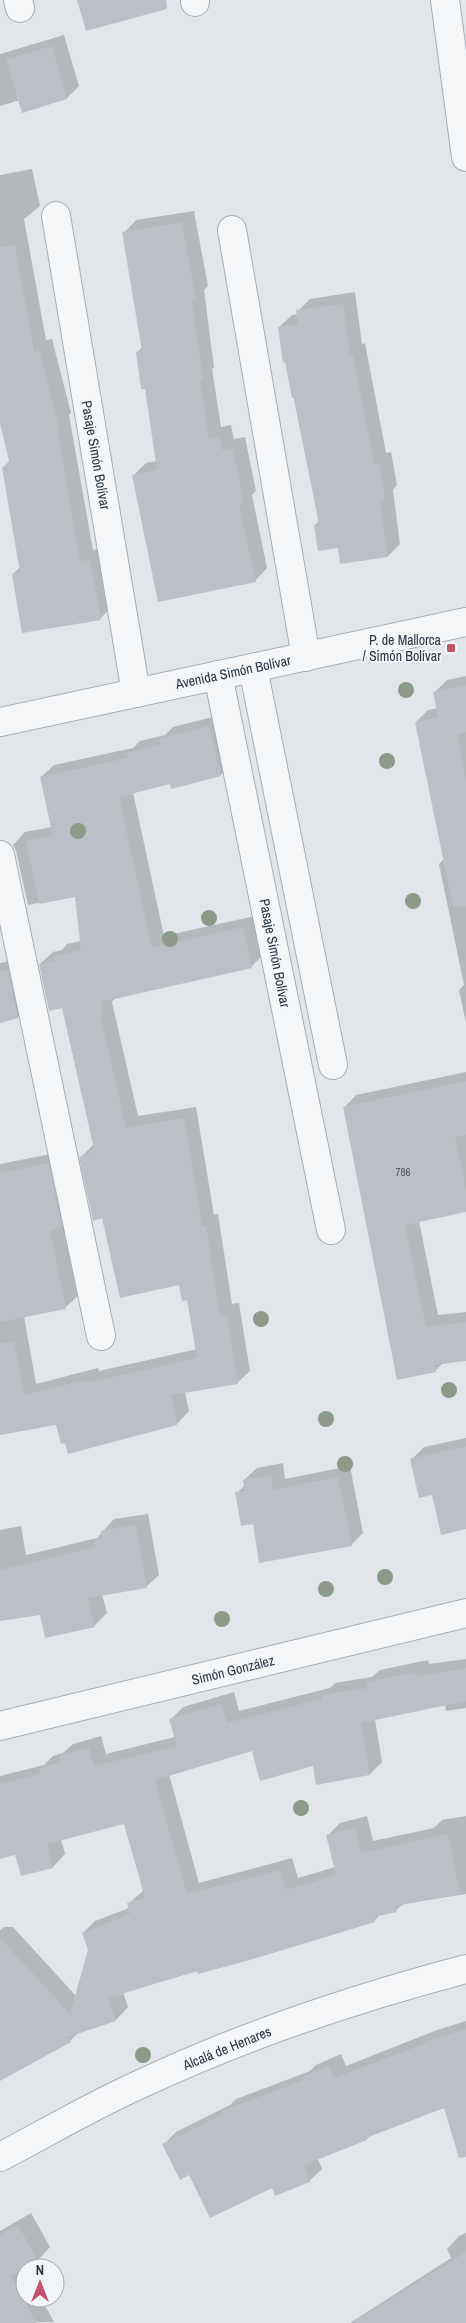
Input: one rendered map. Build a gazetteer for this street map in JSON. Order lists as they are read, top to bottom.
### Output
{
  "streets": {
    "street": [
      "Pasaje Simón Bolívar",
      "Avenida Simón Bolívar",
      "Simón González",
      "Alcalá de Henares"
    ]
  },
  "crossings": [
    ["Pasaje Simón Bolívar", "Avenida Simón Bolívar"]
  ],
  "places": {
    "transit": ["P. de Mallorca / Simón Bolívar"]
  },
  "house_numbers": ["786"],
  "north": "top"
}
